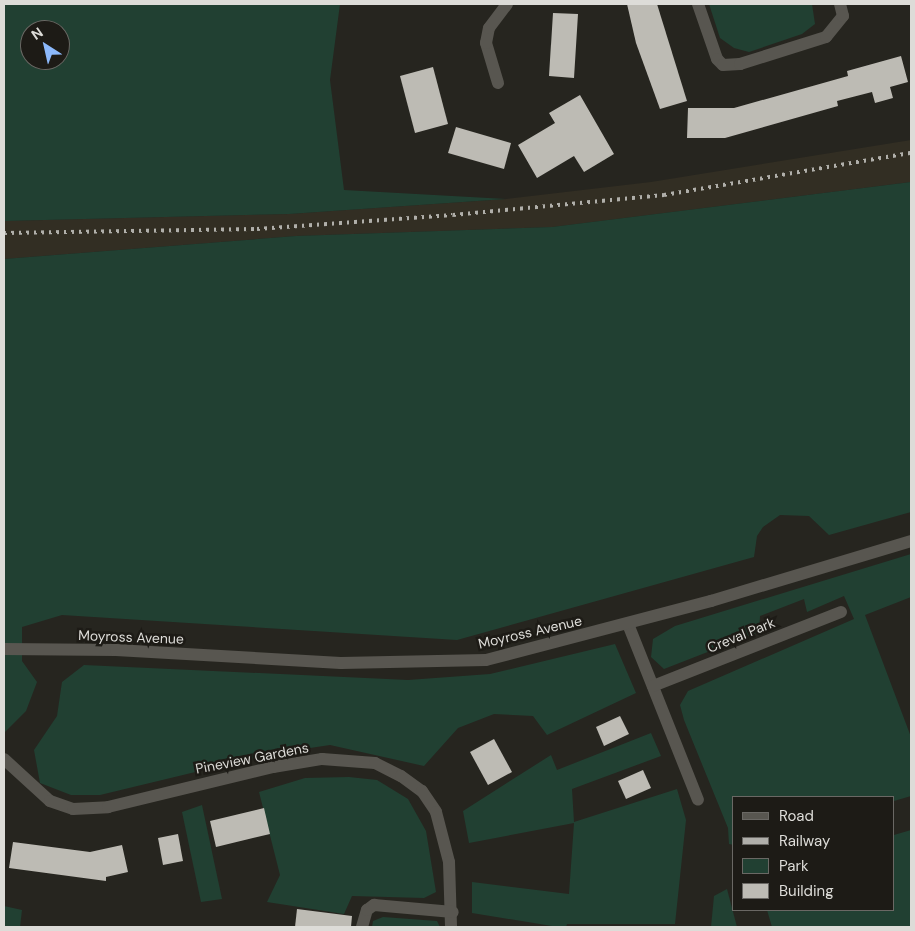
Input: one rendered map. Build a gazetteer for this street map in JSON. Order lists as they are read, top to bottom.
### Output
{
  "streets": {
    "street": ["Moyross Avenue", "Creval Park", "Pineview Gardens"]
  },
  "legend": [
    "Road",
    "Railway",
    "Park",
    "Building"
  ],
  "north": "top left"
}
